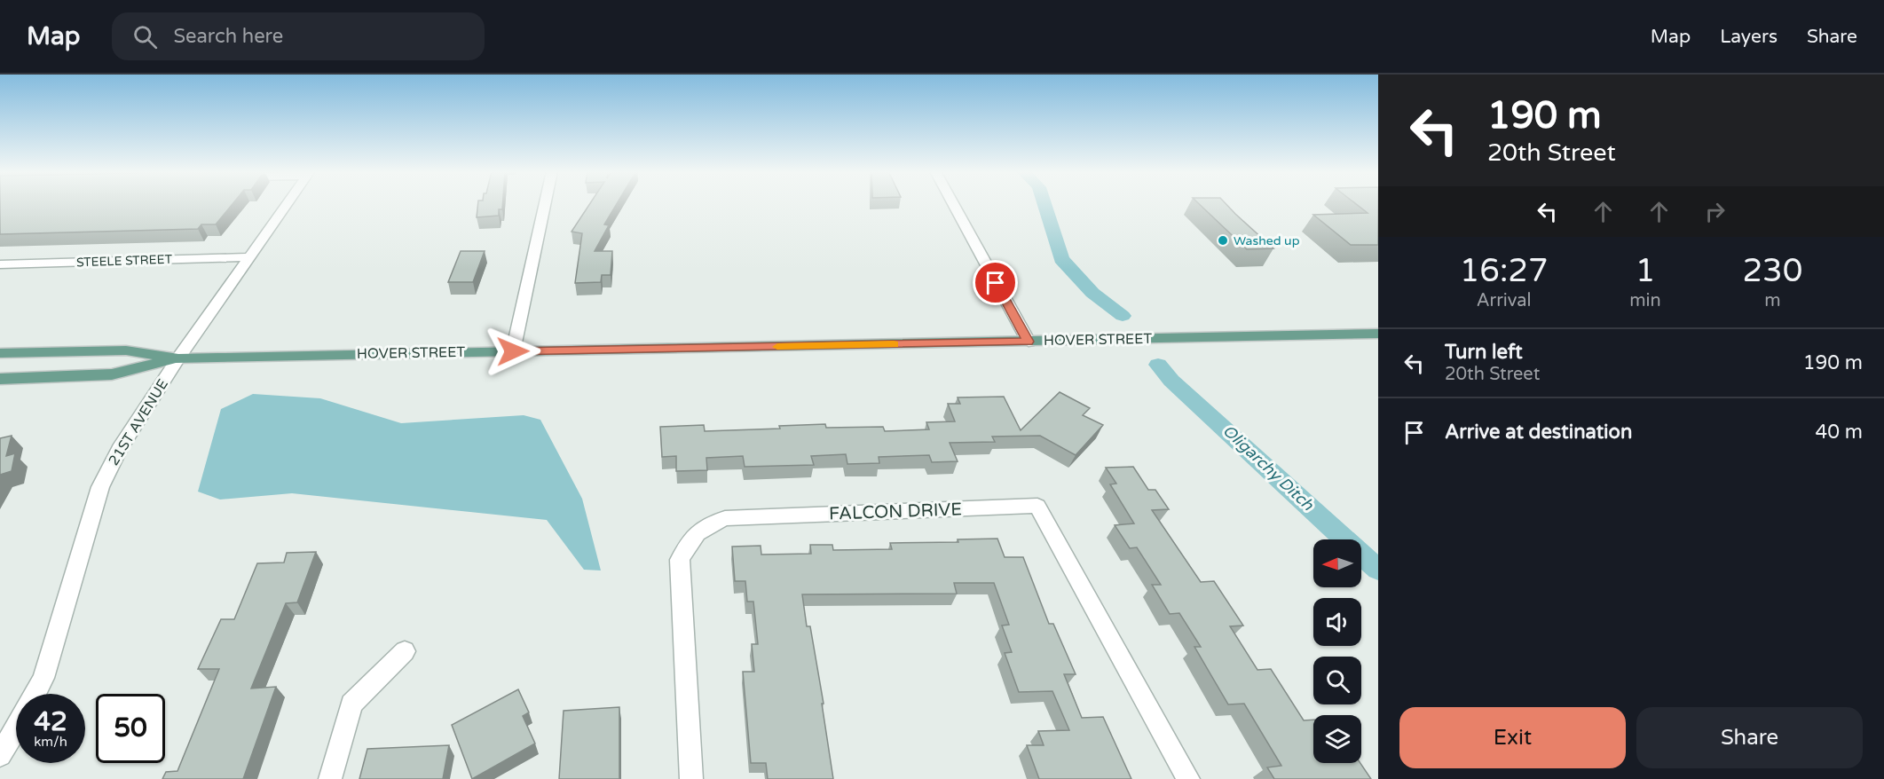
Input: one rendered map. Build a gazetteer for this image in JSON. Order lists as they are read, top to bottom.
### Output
{
  "streets": {
    "main road": ["HOVER STREET"],
    "street": ["STEELE STREET", "21ST AVENUE", "FALCON DRIVE"]
  },
  "crossings": [
    ["STEELE STREET", "21ST AVENUE"],
    ["HOVER STREET", "21ST AVENUE"]
  ],
  "water": ["Oligarchy Ditch"],
  "places": ["Washed up"],
  "north": "left",
  "page": {
    "header": "Map",
    "search": "Search here",
    "nav": ["Map", "Layers", "Share"],
    "turn": ["190 m", "20th Street"],
    "eta": [
      "16:27",
      "Arrival",
      "1",
      "min",
      "230",
      "m"
    ],
    "list": [
      {
        "name": "Turn left",
        "note": "20th Street",
        "value": "190 m"
      },
      {
        "name": "Arrive at destination",
        "value": "40 m"
      }
    ],
    "speed": "42 km/h",
    "limit": "50",
    "buttons": ["Exit", "Share"]
  }
}
